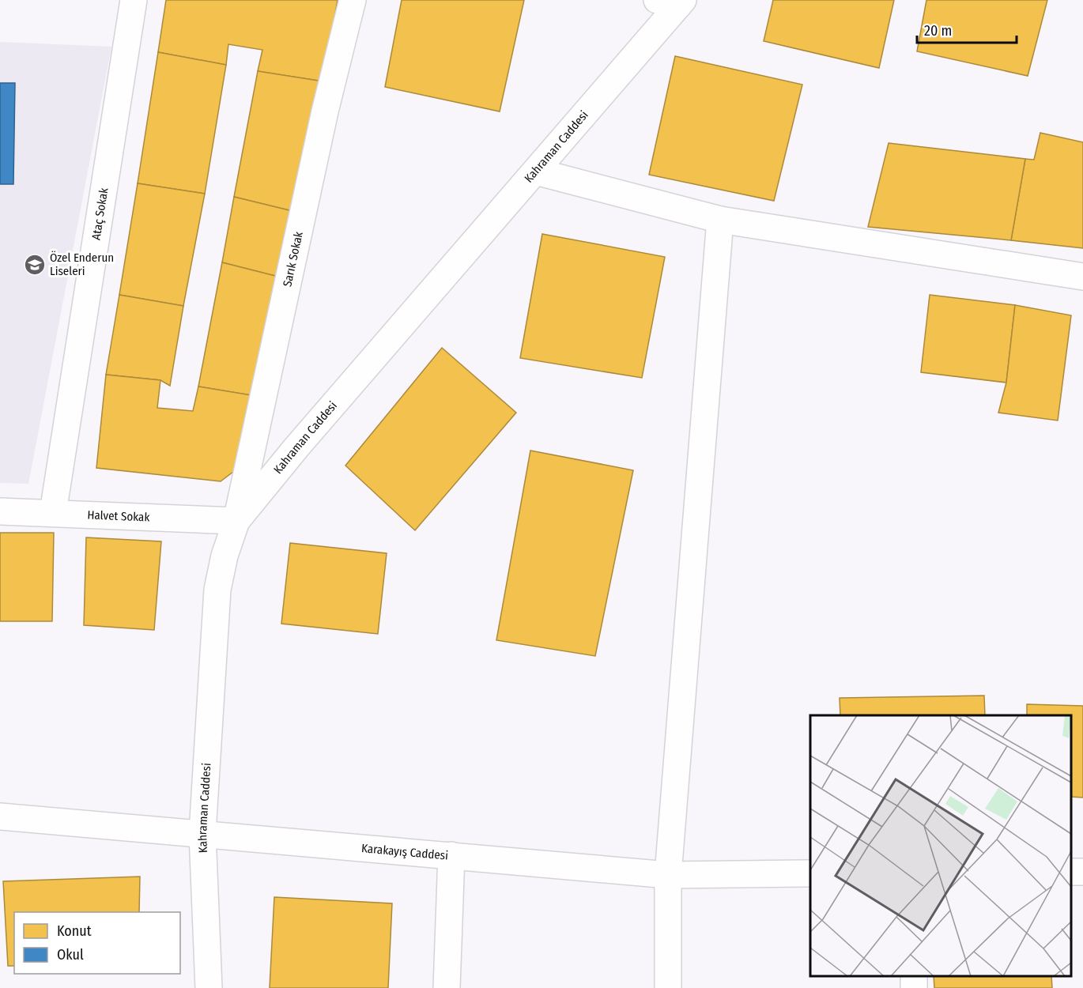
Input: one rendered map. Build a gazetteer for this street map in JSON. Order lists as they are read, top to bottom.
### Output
{
  "streets": {
    "street": [
      "Kahraman Caddesi",
      "Ataç Sokak",
      "Sarık Sokak",
      "Halvet Sokak",
      "Karakayış Caddesi"
    ]
  },
  "crossings": [
    ["Kahraman Caddesi", "Sarık Sokak"],
    ["Kahraman Caddesi", "Halvet Sokak"],
    ["Kahraman Caddesi", "Karakayış Caddesi"],
    ["Ataç Sokak", "Halvet Sokak"],
    ["Sarık Sokak", "Halvet Sokak"]
  ],
  "places": {
    "school or university": ["Özel Enderun Liseleri"]
  },
  "legend": ["Konut", "Okul"],
  "scale_bar": "20 m"
}
